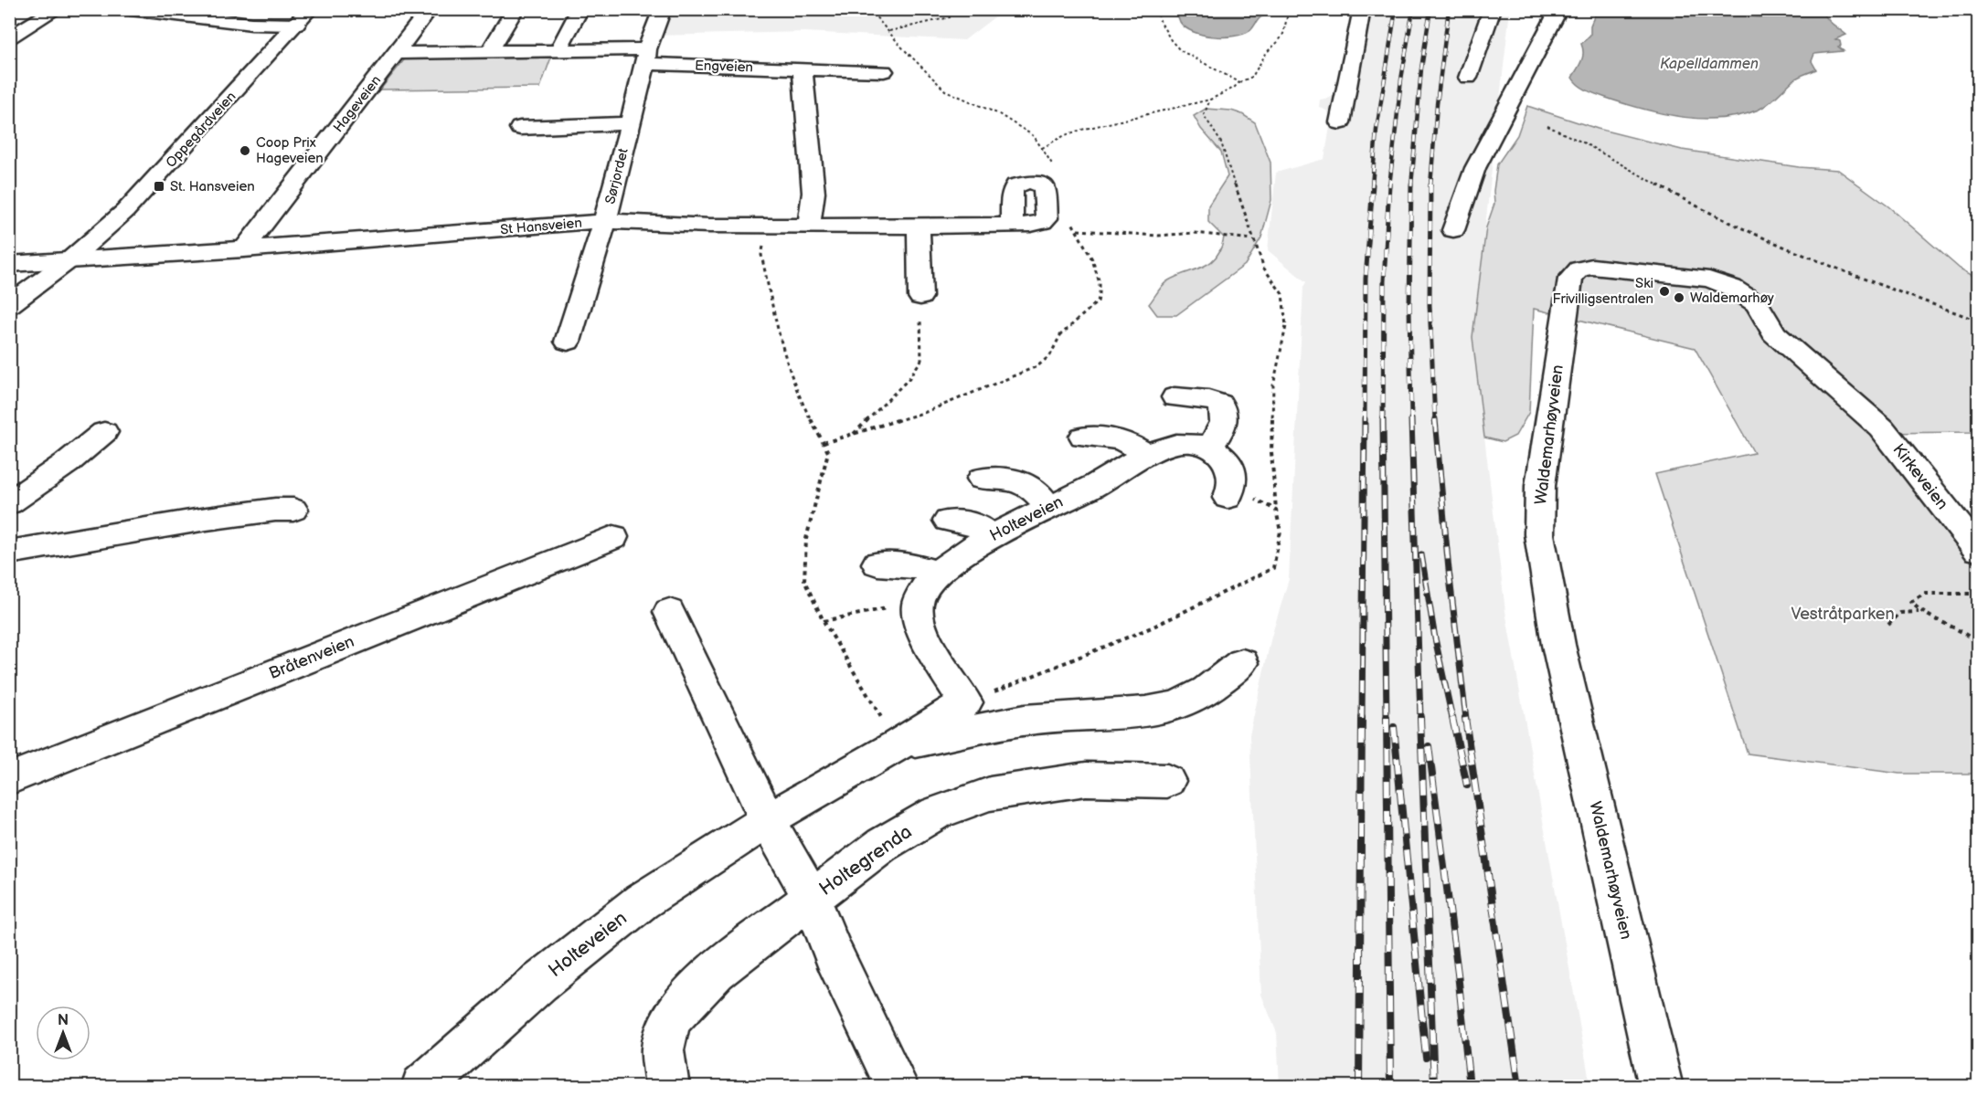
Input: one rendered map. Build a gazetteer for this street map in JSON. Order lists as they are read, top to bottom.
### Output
{
  "streets": {
    "street": [
      "Engveien",
      "Hageveien",
      "Oppegårdveien",
      "Sørjordet",
      "St Hansveien",
      "Waldemarhøyveien",
      "Kirkeveien",
      "Holteveien",
      "Bråtenveien",
      "Holtegrenda"
    ]
  },
  "crossings": [
    ["Engveien", "Hageveien"],
    ["Engveien", "Sørjordet"],
    ["Hageveien", "St Hansveien"],
    ["Oppegårdveien", "St Hansveien"],
    ["Sørjordet", "St Hansveien"],
    ["Waldemarhøyveien", "Kirkeveien"]
  ],
  "water": ["Kapelldammen"],
  "parks": ["Vestråtparken"],
  "places": {
    "other": ["Coop Prix Hageveien", "Ski Frivilligsentralen", "Waldemarhøy"],
    "transit": ["St. Hansveien"]
  },
  "north": "top"
}
